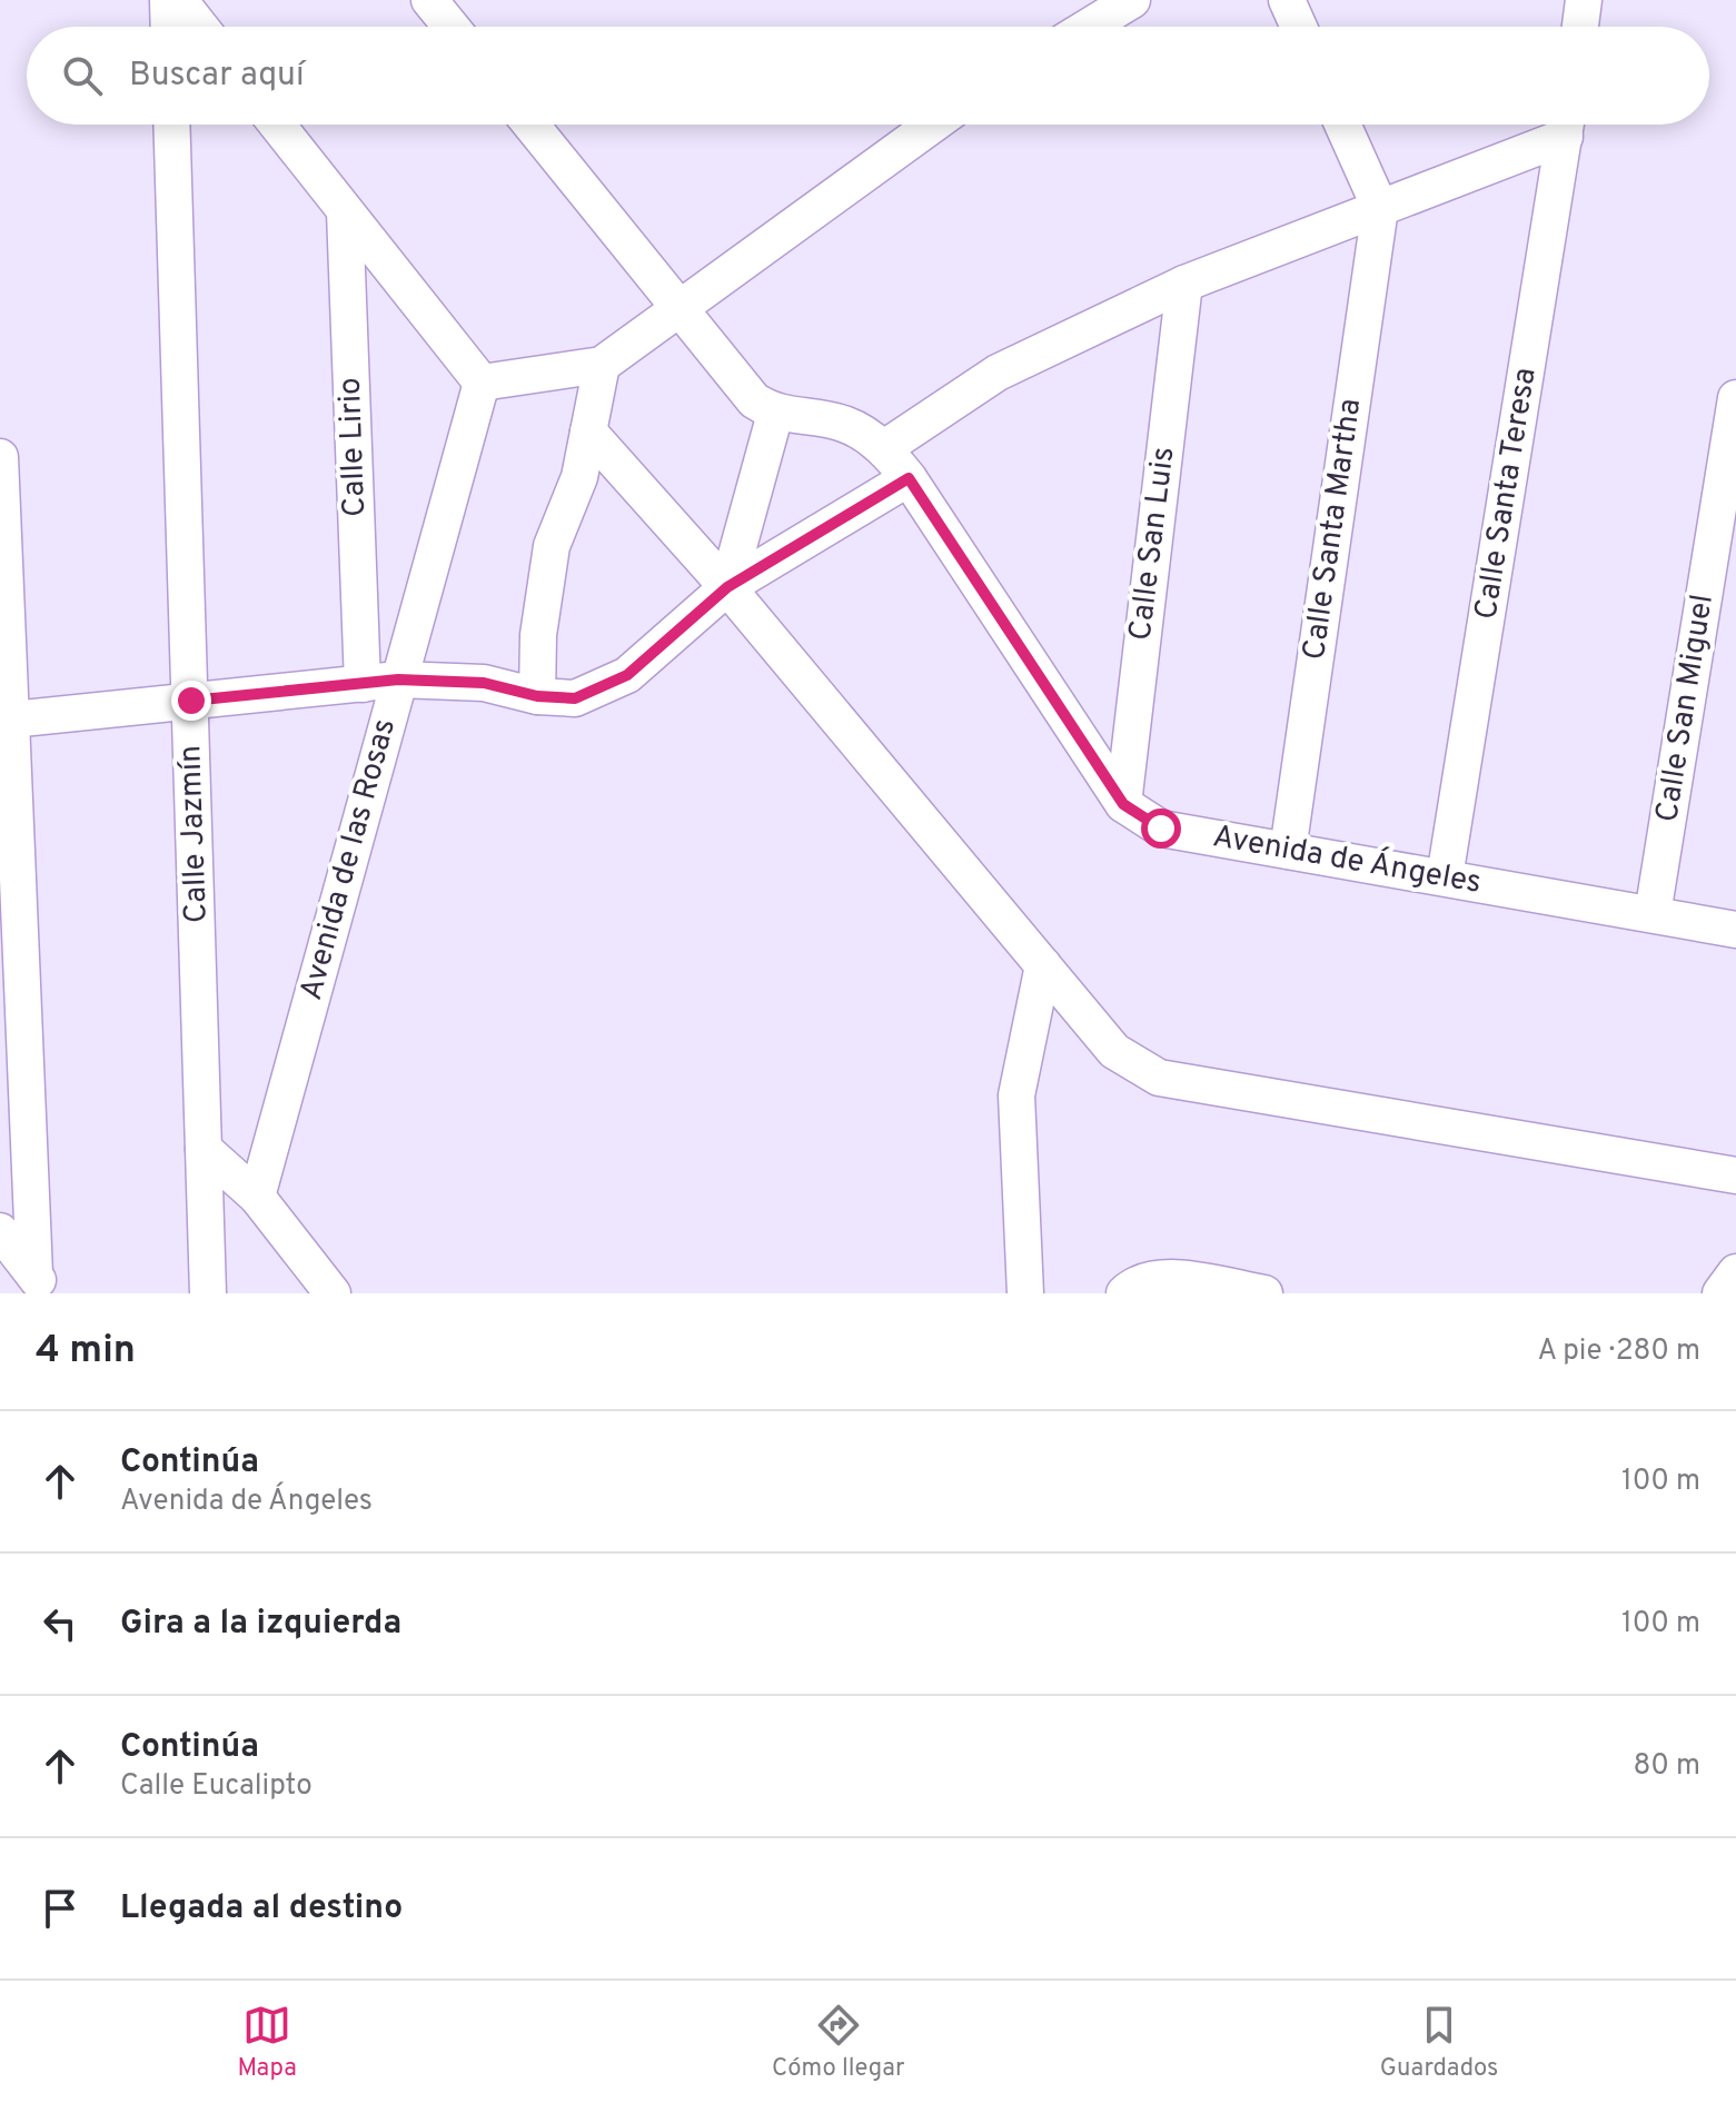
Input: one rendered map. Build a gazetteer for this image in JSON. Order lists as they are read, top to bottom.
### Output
{
  "streets": {
    "street": [
      "Calle Lirio",
      "Calle Santa Teresa",
      "Calle Santa Martha",
      "Calle San Luis",
      "Calle San Miguel",
      "Calle Jazmín",
      "Avenida de las Rosas",
      "Avenida de Ángeles"
    ]
  },
  "crossings": [
    ["Calle Santa Teresa", "Avenida de Ángeles"],
    ["Calle Santa Martha", "Avenida de Ángeles"],
    ["Calle San Luis", "Avenida de Ángeles"],
    ["Calle San Miguel", "Avenida de Ángeles"]
  ],
  "page": {
    "search": "Buscar aquí",
    "heading": ["4 min", "A pie · 280 m"],
    "list": [
      ["Continúa", "Avenida de Ángeles", "100 m"],
      ["Gira a la izquierda", "100 m"],
      ["Continúa", "Calle Eucalipto", "80 m"],
      "Llegada al destino"
    ],
    "nav": ["Mapa", "Cómo llegar", "Guardados"]
  }
}
